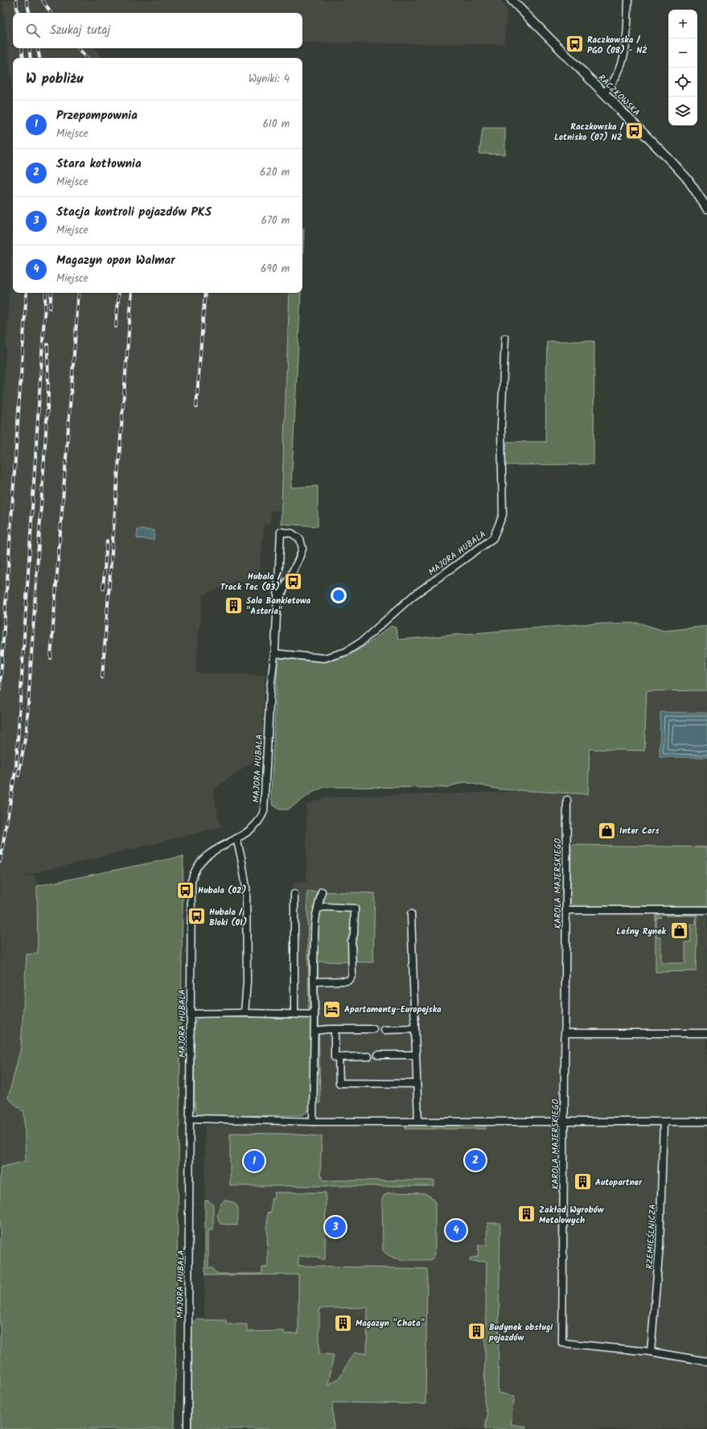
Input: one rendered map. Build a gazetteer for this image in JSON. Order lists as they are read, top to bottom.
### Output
{
  "streets": {
    "main road": ["RACZKOWSKA"],
    "street": ["MAJORA HUBALA", "KAROLA MAJERSKIEGO", "RZEMIEŚLNICZA"]
  },
  "crossings": [
    ["KAROLA MAJERSKIEGO", "RZEMIEŚLNICZA"]
  ],
  "places": {
    "bus stop": [
      "Raczkowska / PGO (08) - NŻ",
      "Raczkowska / Lotnisko (07) NŻ",
      "Hubala / Track Tec (03)",
      "Hubala (02)",
      "Hubala / Bloki (01)"
    ],
    "building": [
      "Sala Bankietowa \"Astoria\"",
      "Autopartner",
      "Zakład Wyrobów Metalowych",
      "Magazyn \"Chata\"",
      "Budynek obsługi pojazdów"
    ],
    "shop": ["Inter Cars", "Leśny Rynek"],
    "hotel": ["Apartamenty-Europejska"]
  },
  "page": {
    "map_buttons": ["+", "−"],
    "search": "Szukaj tutaj",
    "heading": ["W pobliżu", "Wyniki: 4"],
    "list": [
      {
        "mark": "1",
        "name": "Przepompownia",
        "note": "Miejsce",
        "value": "610 m"
      },
      {
        "mark": "2",
        "name": "Stara kotłownia",
        "note": "Miejsce",
        "value": "620 m"
      },
      {
        "mark": "3",
        "name": "Stacja kontroli pojazdów PKS",
        "note": "Miejsce",
        "value": "670 m"
      },
      {
        "mark": "4",
        "name": "Magazyn opon Walmar",
        "note": "Miejsce",
        "value": "690 m"
      }
    ],
    "pins": [
      "2",
      "1",
      "3",
      "4"
    ]
  }
}
